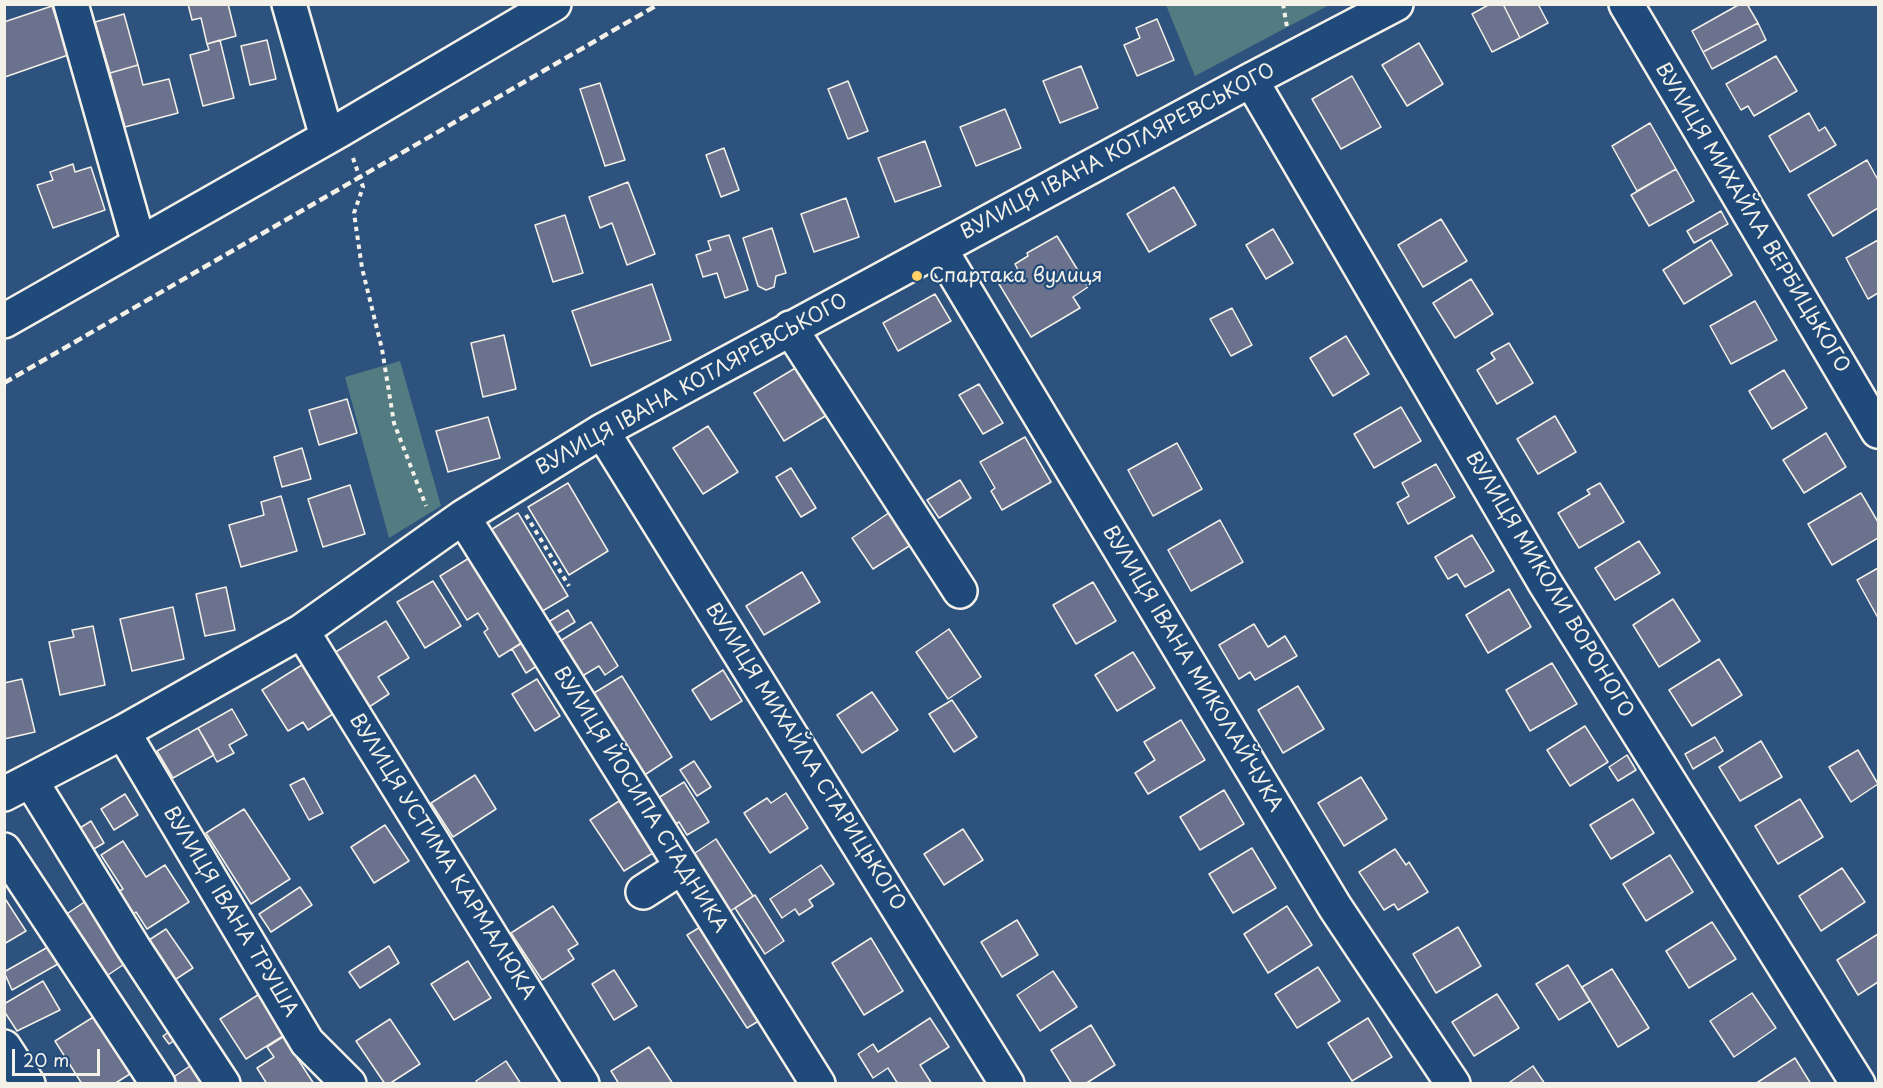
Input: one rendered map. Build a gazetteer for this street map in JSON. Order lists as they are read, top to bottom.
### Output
{
  "streets": {
    "street": [
      "ВУЛИЦЯ ІВАНА КОТЛЯРЕВСЬКОГО",
      "ВУЛИЦЯ МИХАЙЛА ВЕРБИЦЬКОГО",
      "ВУЛИЦЯ МИКОЛИ ВОРОНОГО",
      "ВУЛИЦЯ ІВАНА МИКОЛАЙЧУКА",
      "ВУЛИЦЯ МИХАЙЛА СТАРИЦЬКОГО",
      "ВУЛИЦЯ ЙОСИПА СТАДНИКА",
      "ВУЛИЦЯ УСТИМА КАРМАЛЮКА",
      "ВУЛИЦЯ ІВАНА ТРУША"
    ]
  },
  "crossings": [
    ["ВУЛИЦЯ ІВАНА КОТЛЯРЕВСЬКОГО", "ВУЛИЦЯ МИКОЛИ ВОРОНОГО"],
    ["ВУЛИЦЯ ІВАНА КОТЛЯРЕВСЬКОГО", "ВУЛИЦЯ ІВАНА МИКОЛАЙЧУКА"],
    ["ВУЛИЦЯ ІВАНА КОТЛЯРЕВСЬКОГО", "ВУЛИЦЯ МИХАЙЛА СТАРИЦЬКОГО"],
    ["ВУЛИЦЯ ІВАНА КОТЛЯРЕВСЬКОГО", "ВУЛИЦЯ ЙОСИПА СТАДНИКА"],
    ["ВУЛИЦЯ ІВАНА КОТЛЯРЕВСЬКОГО", "ВУЛИЦЯ УСТИМА КАРМАЛЮКА"],
    ["ВУЛИЦЯ ІВАНА КОТЛЯРЕВСЬКОГО", "ВУЛИЦЯ ІВАНА ТРУША"]
  ],
  "places": ["Спартака вулиця"],
  "scale_bar": "20 m"
}
